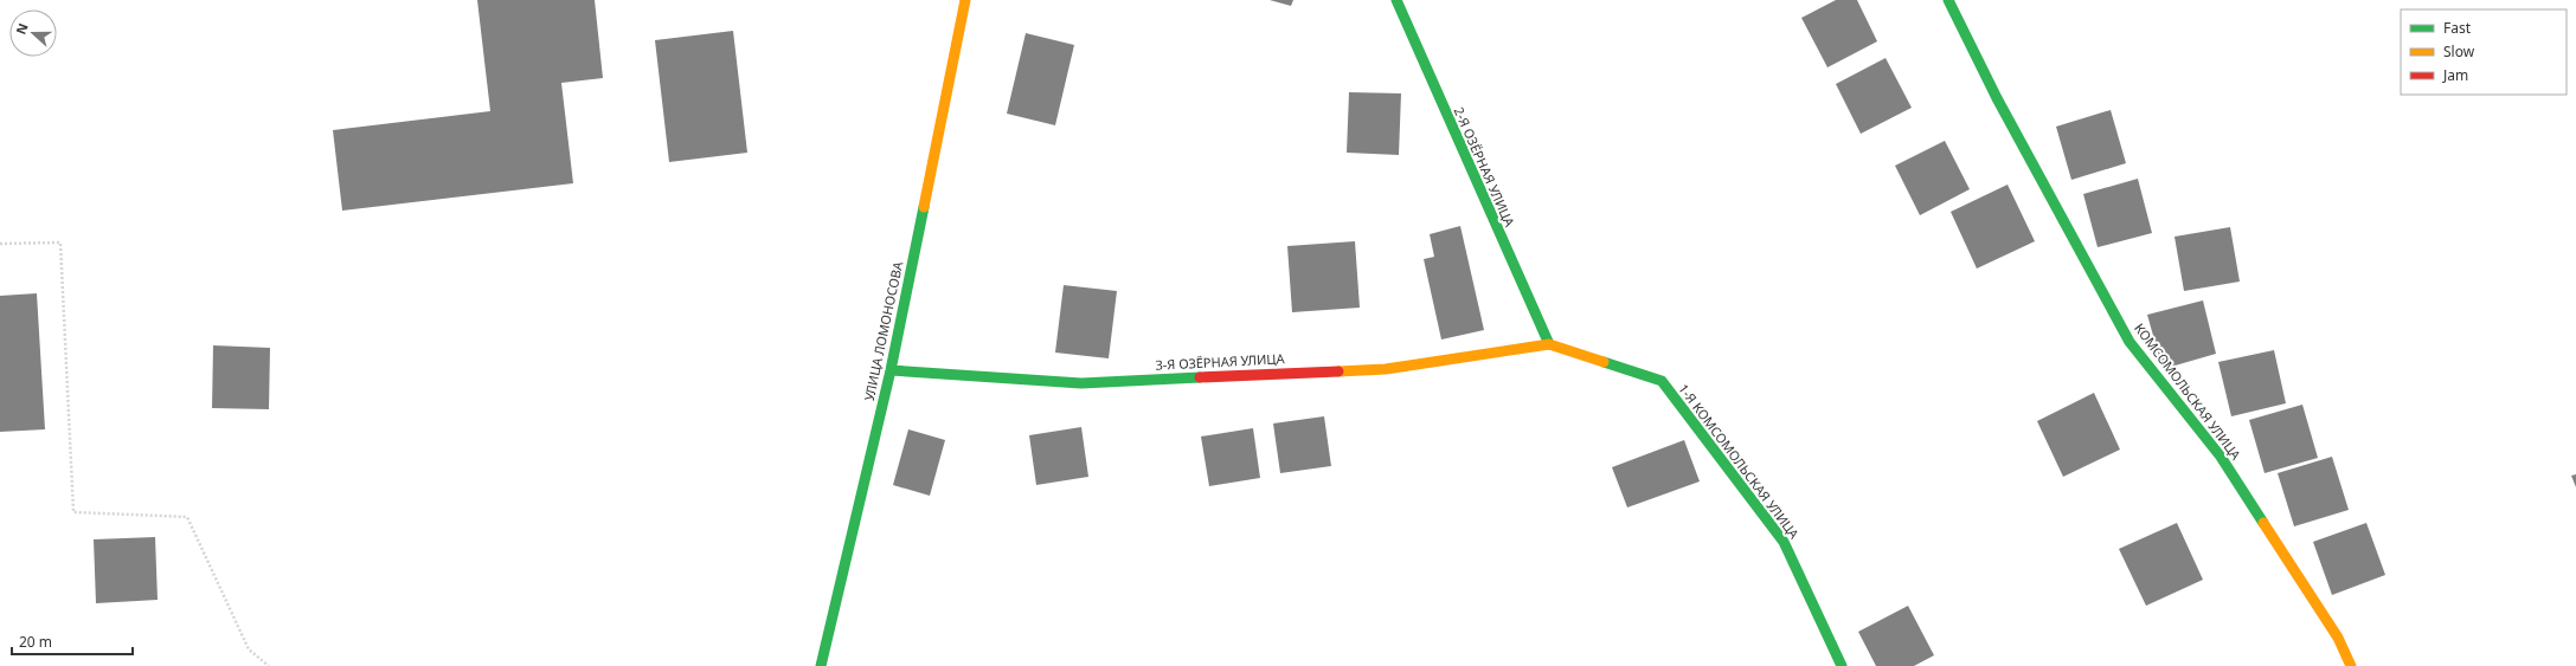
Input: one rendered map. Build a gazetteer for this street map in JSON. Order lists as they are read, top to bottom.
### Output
{
  "streets": {
    "street": [
      "2-Я ОЗЁРНАЯ УЛИЦА",
      "УЛИЦА ЛОМОНОСОВА",
      "3-Я ОЗЁРНАЯ УЛИЦА",
      "КОМСОМОЛЬСКАЯ УЛИЦА",
      "1-Я КОМСОМОЛЬСКАЯ УЛИЦА"
    ]
  },
  "crossings": [
    ["2-Я ОЗЁРНАЯ УЛИЦА", "3-Я ОЗЁРНАЯ УЛИЦА"],
    ["2-Я ОЗЁРНАЯ УЛИЦА", "1-Я КОМСОМОЛЬСКАЯ УЛИЦА"],
    ["УЛИЦА ЛОМОНОСОВА", "3-Я ОЗЁРНАЯ УЛИЦА"],
    ["3-Я ОЗЁРНАЯ УЛИЦА", "1-Я КОМСОМОЛЬСКАЯ УЛИЦА"]
  ],
  "legend": ["Fast", "Slow", "Jam"],
  "scale_bar": "20 m",
  "north": "left"
}
